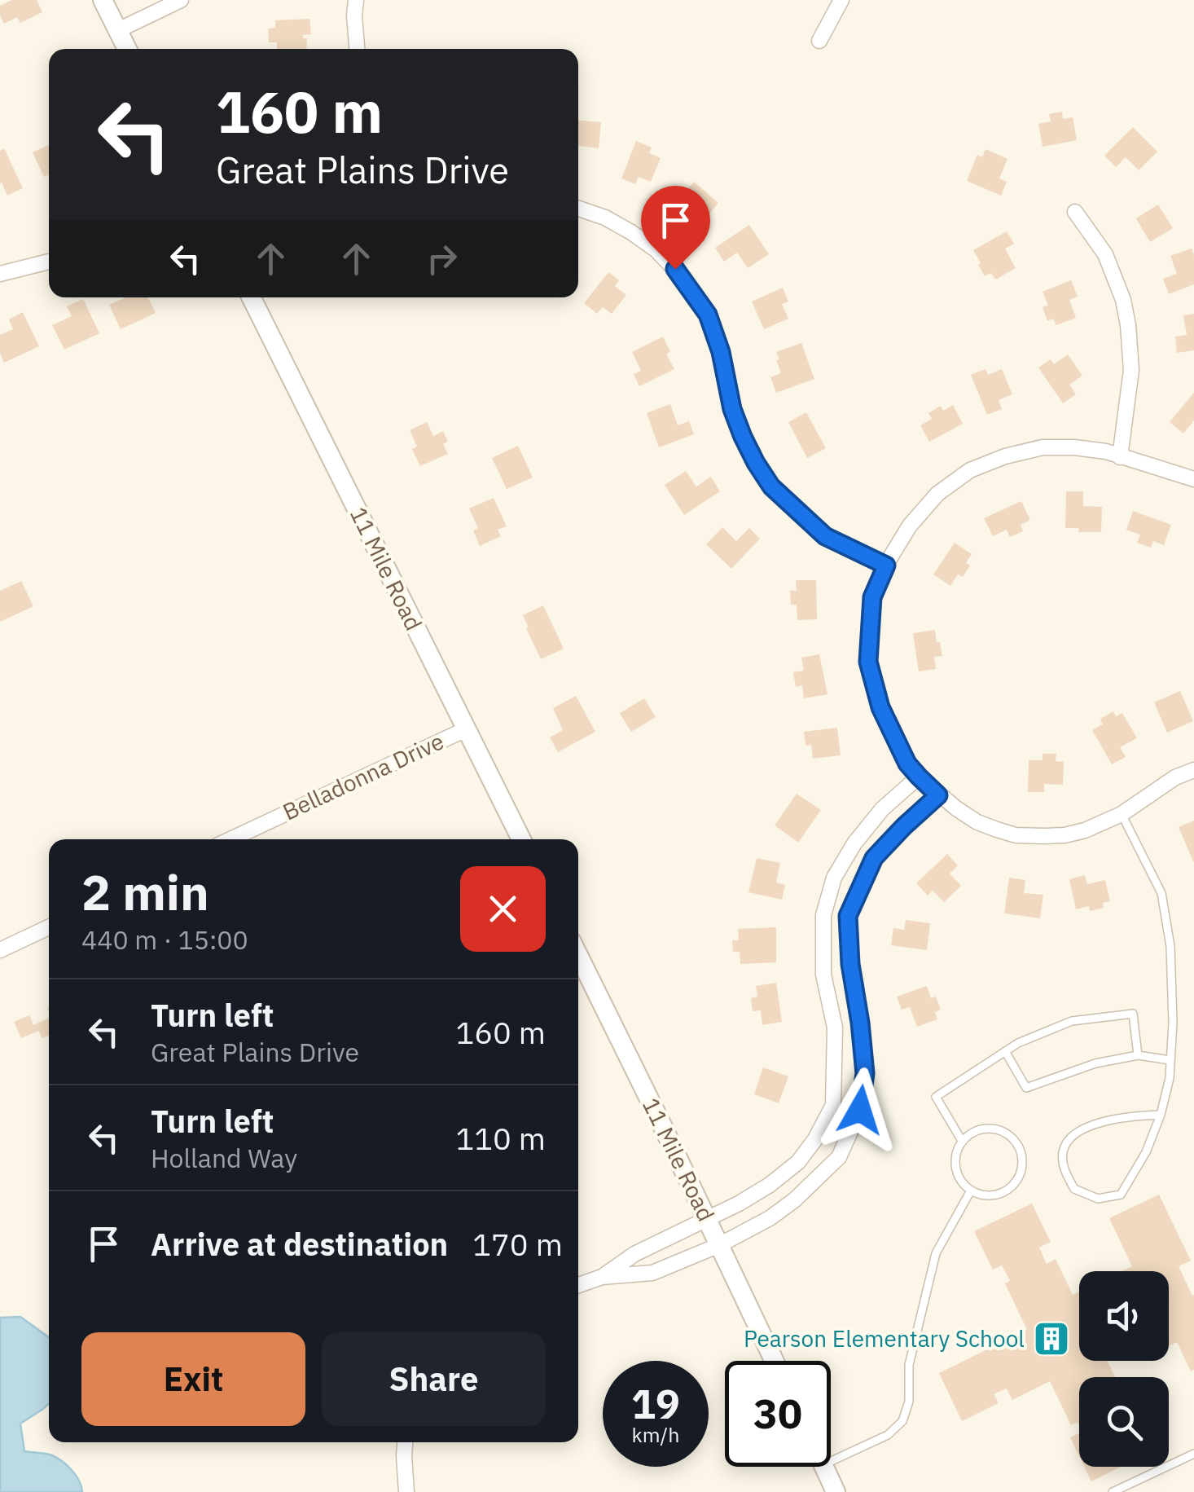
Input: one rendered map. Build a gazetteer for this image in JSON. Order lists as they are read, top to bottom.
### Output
{
  "streets": {
    "street": ["11 Mile Road", "Belladonna Drive"]
  },
  "crossings": [
    ["11 Mile Road", "Belladonna Drive"]
  ],
  "places": {
    "building": ["Pearson Elementary School"]
  },
  "page": {
    "turn": ["160 m", "Great Plains Drive"],
    "heading": ["2 min", "440 m · 15:00"],
    "list": [
      {
        "name": "Turn left",
        "note": "Great Plains Drive",
        "value": "160 m"
      },
      {
        "name": "Turn left",
        "note": "Holland Way",
        "value": "110 m"
      },
      {
        "name": "Arrive at destination",
        "value": "170 m"
      }
    ],
    "buttons": ["Exit", "Share"],
    "speed": "19 km/h",
    "limit": "30"
  }
}
